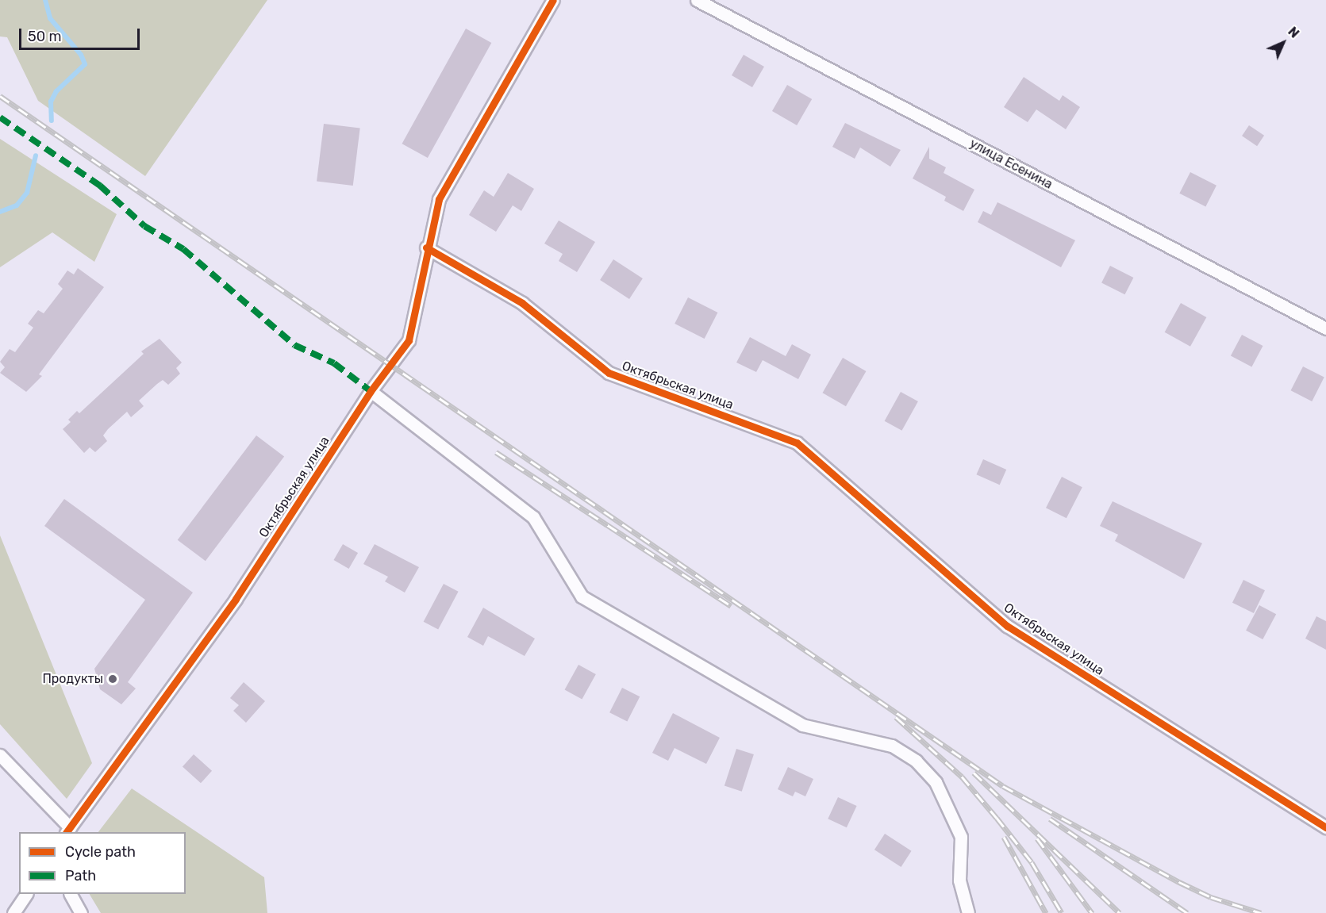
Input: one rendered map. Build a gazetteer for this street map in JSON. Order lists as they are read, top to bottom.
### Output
{
  "streets": {
    "street": ["улица Есенина", "Октябрьская улица"]
  },
  "places": ["Продукты"],
  "legend": ["Cycle path", "Path"],
  "scale_bar": "50 m",
  "north": "top right"
}
